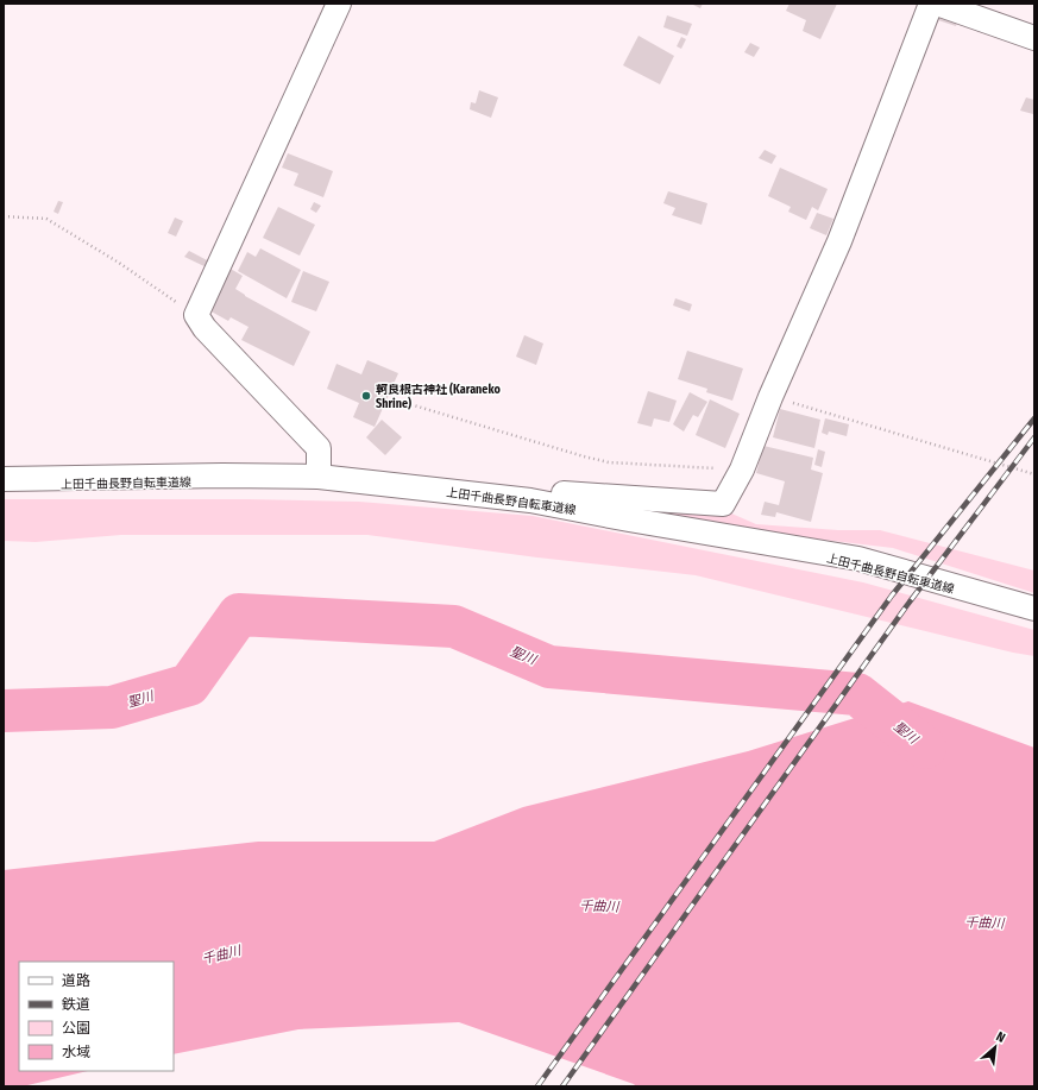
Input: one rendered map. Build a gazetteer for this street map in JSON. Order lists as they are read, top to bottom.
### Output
{
  "water": ["聖川", "千曲川"],
  "places": ["軻良根古神社 (Karaneko Shrine)"],
  "legend": [
    "道路",
    "鉄道",
    "公園",
    "水域"
  ],
  "north": "top right"
}
